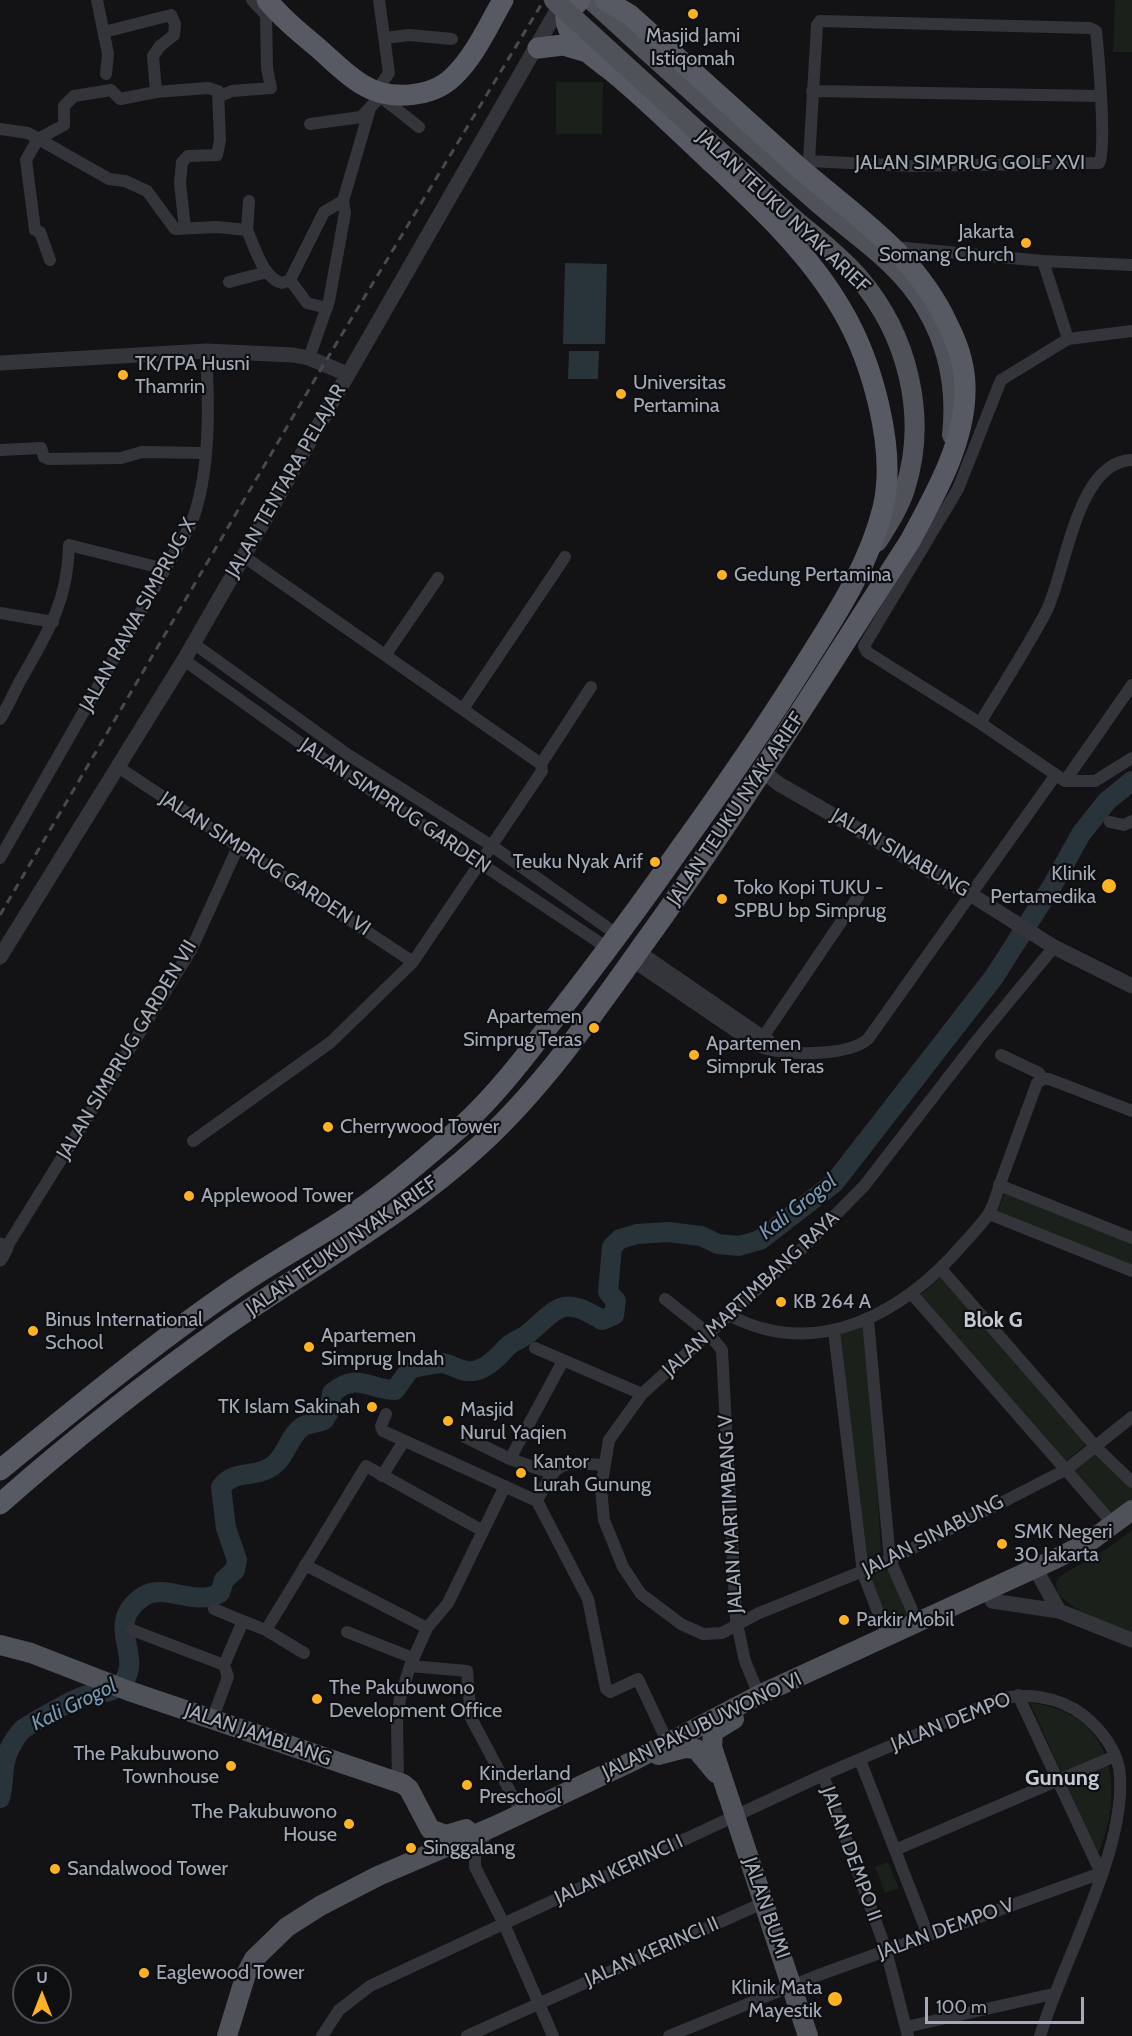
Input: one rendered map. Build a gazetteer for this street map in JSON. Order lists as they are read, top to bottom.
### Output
{
  "streets": {
    "highway": ["JALAN TEUKU NYAK ARIEF"],
    "main road": ["JALAN PAKUBUWONO VI", "JALAN JAMBLANG", "JALAN BUMI"],
    "street": [
      "JALAN SIMPRUG GOLF XVI",
      "JALAN TENTARA PELAJAR",
      "JALAN RAWA SIMPRUG X",
      "JALAN SIMPRUG GARDEN",
      "JALAN SINABUNG",
      "JALAN SIMPRUG GARDEN VI",
      "JALAN SIMPRUG GARDEN VII",
      "JALAN MARTIMBANG RAYA",
      "JALAN MARTIMBANG V",
      "JALAN DEMPO",
      "JALAN DEMPO II",
      "JALAN KERINCI I",
      "JALAN DEMPO V",
      "JALAN KERINCI II"
    ]
  },
  "crossings": [
    ["JALAN TEUKU NYAK ARIEF", "JALAN SIMPRUG GARDEN"],
    ["JALAN TEUKU NYAK ARIEF", "JALAN SINABUNG"],
    ["JALAN TENTARA PELAJAR", "JALAN SIMPRUG GARDEN"],
    ["JALAN TENTARA PELAJAR", "JALAN SIMPRUG GARDEN VI"],
    ["JALAN SINABUNG", "JALAN MARTIMBANG RAYA"],
    ["JALAN SINABUNG", "JALAN MARTIMBANG V"],
    ["JALAN SIMPRUG GARDEN VI", "JALAN SIMPRUG GARDEN VII"],
    ["JALAN MARTIMBANG RAYA", "JALAN MARTIMBANG V"],
    ["JALAN MARTIMBANG V", "JALAN PAKUBUWONO VI"],
    ["JALAN DEMPO", "JALAN DEMPO II"],
    ["JALAN DEMPO", "JALAN KERINCI I"],
    ["JALAN DEMPO", "JALAN BUMI"],
    ["JALAN DEMPO", "JALAN DEMPO V"],
    ["JALAN PAKUBUWONO VI", "JALAN BUMI"],
    ["JALAN DEMPO II", "JALAN DEMPO V"],
    ["JALAN KERINCI I", "JALAN BUMI"],
    ["JALAN BUMI", "JALAN DEMPO V"],
    ["JALAN BUMI", "JALAN KERINCI II"]
  ],
  "districts": ["Blok G", "Gunung"],
  "water": ["Kali Grogol"],
  "places": [
    "Masjid Jami Istiqomah",
    "Jakarta Somang Church",
    "TK/TPA Husni Thamrin",
    "Universitas Pertamina",
    "Gedung Pertamina",
    "Teuku Nyak Arif",
    "Klinik Pertamedika",
    "Toko Kopi TUKU - SPBU bp Simprug",
    "Apartemen Simprug Teras",
    "Apartemen Simpruk Teras",
    "Cherrywood Tower",
    "Applewood Tower",
    "KB 264 A",
    "Binus International School",
    "Apartemen Simprug Indah",
    "TK Islam Sakinah",
    "Masjid Nurul Yaqien",
    "Kantor Lurah Gunung",
    "SMK Negeri 30 Jakarta",
    "Parkir Mobil",
    "The Pakubuwono Development Office",
    "The Pakubuwono Townhouse",
    "Kinderland Preschool",
    "The Pakubuwono House",
    "Singgalang",
    "Sandalwood Tower",
    "Eaglewood Tower",
    "Klinik Mata Mayestik"
  ],
  "scale_bar": "100 m",
  "north": "top"
}
